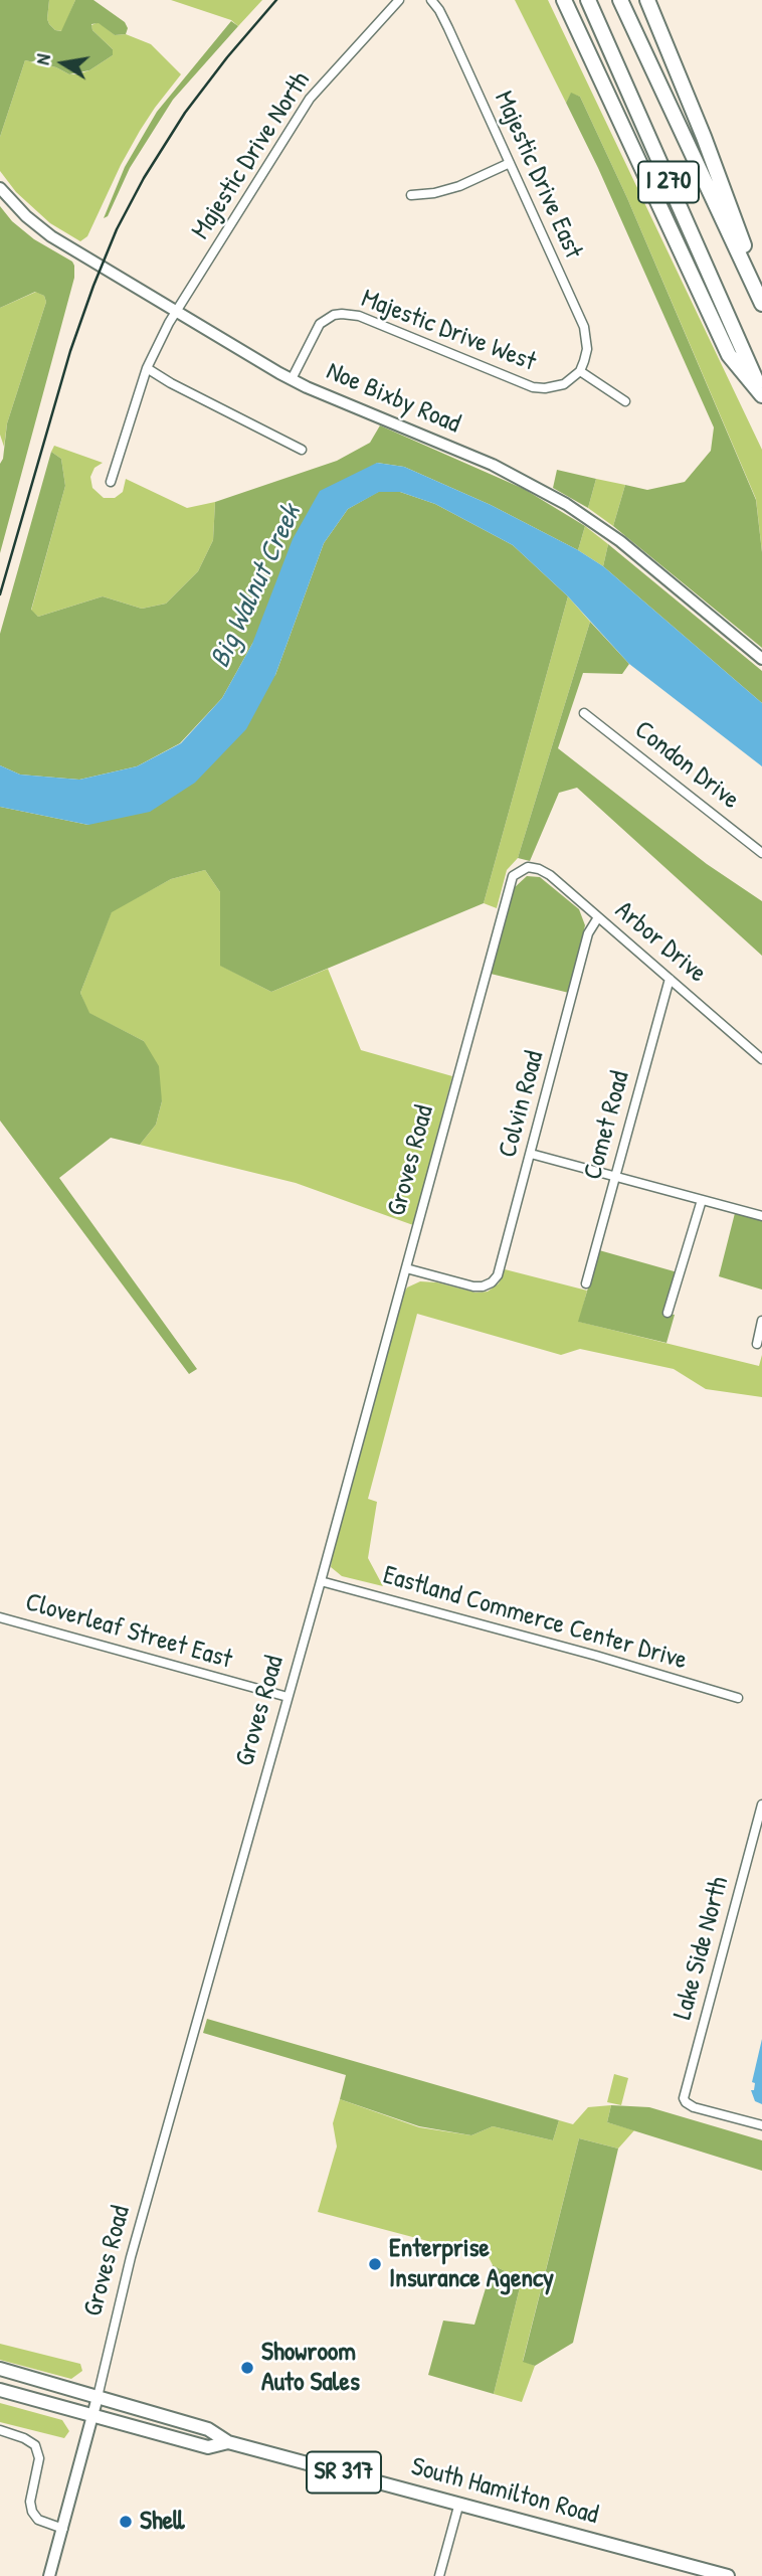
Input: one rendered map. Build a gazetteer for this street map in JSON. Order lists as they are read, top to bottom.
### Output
{
  "streets": {
    "highway": ["I 270"],
    "main road": ["SR 317", "South Hamilton Road"],
    "street": [
      "Majestic Drive North",
      "Majestic Drive East",
      "Majestic Drive West",
      "Noe Bixby Road",
      "Condon Drive",
      "Arbor Drive",
      "Colvin Road",
      "Comet Road",
      "Groves Road",
      "Eastland Commerce Center Drive",
      "Cloverleaf Street East",
      "Lake Side North"
    ]
  },
  "crossings": [
    ["Majestic Drive North", "Noe Bixby Road"],
    ["Majestic Drive East", "Majestic Drive West"],
    ["Majestic Drive West", "Noe Bixby Road"],
    ["Arbor Drive", "Colvin Road"],
    ["Arbor Drive", "Comet Road"],
    ["Arbor Drive", "Groves Road"],
    ["Colvin Road", "Groves Road"],
    ["Groves Road", "Eastland Commerce Center Drive"],
    ["Groves Road", "Cloverleaf Street East"],
    ["Groves Road", "South Hamilton Road"]
  ],
  "water": ["Big Walnut Creek"],
  "places": ["Enterprise Insurance Agency", "Showroom Auto Sales", "Shell"],
  "north": "left"
}
